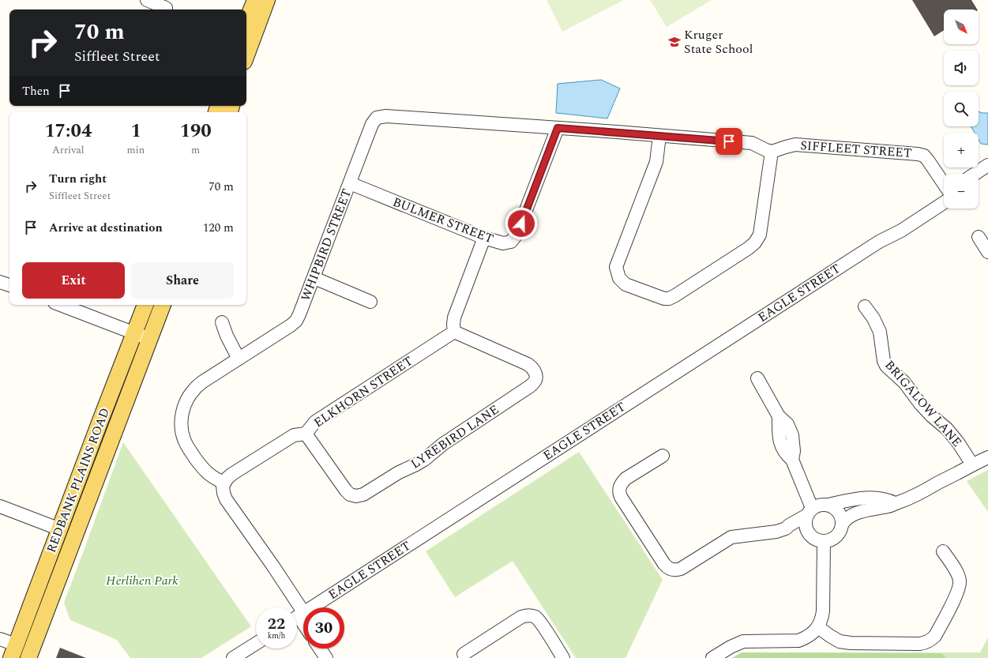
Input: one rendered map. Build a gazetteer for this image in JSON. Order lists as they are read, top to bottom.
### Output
{
  "streets": {
    "main road": ["REDBANK PLAINS ROAD"],
    "street": [
      "SIFFLEET STREET",
      "BULMER STREET",
      "WHIPBIRD STREET",
      "EAGLE STREET",
      "ELKHORN STREET",
      "BRIGALOW LANE",
      "LYREBIRD LANE"
    ]
  },
  "crossings": [
    ["BULMER STREET", "WHIPBIRD STREET"],
    ["WHIPBIRD STREET", "ELKHORN STREET"],
    ["ELKHORN STREET", "LYREBIRD LANE"]
  ],
  "parks": ["Herlihen Park"],
  "places": {
    "school or university": ["Kruger State School"]
  },
  "north": "bottom right",
  "page": {
    "map_buttons": ["+", "−"],
    "turn": ["70 m", "Siffleet Street"],
    "then": "Then",
    "eta": [
      "17:04",
      "Arrival",
      "1",
      "min",
      "190",
      "m"
    ],
    "list": [
      {
        "name": "Turn right",
        "note": "Siffleet Street",
        "value": "70 m"
      },
      {
        "name": "Arrive at destination",
        "value": "120 m"
      }
    ],
    "buttons": ["Exit", "Share"],
    "speed": "22 km/h",
    "limit": "30"
  }
}
